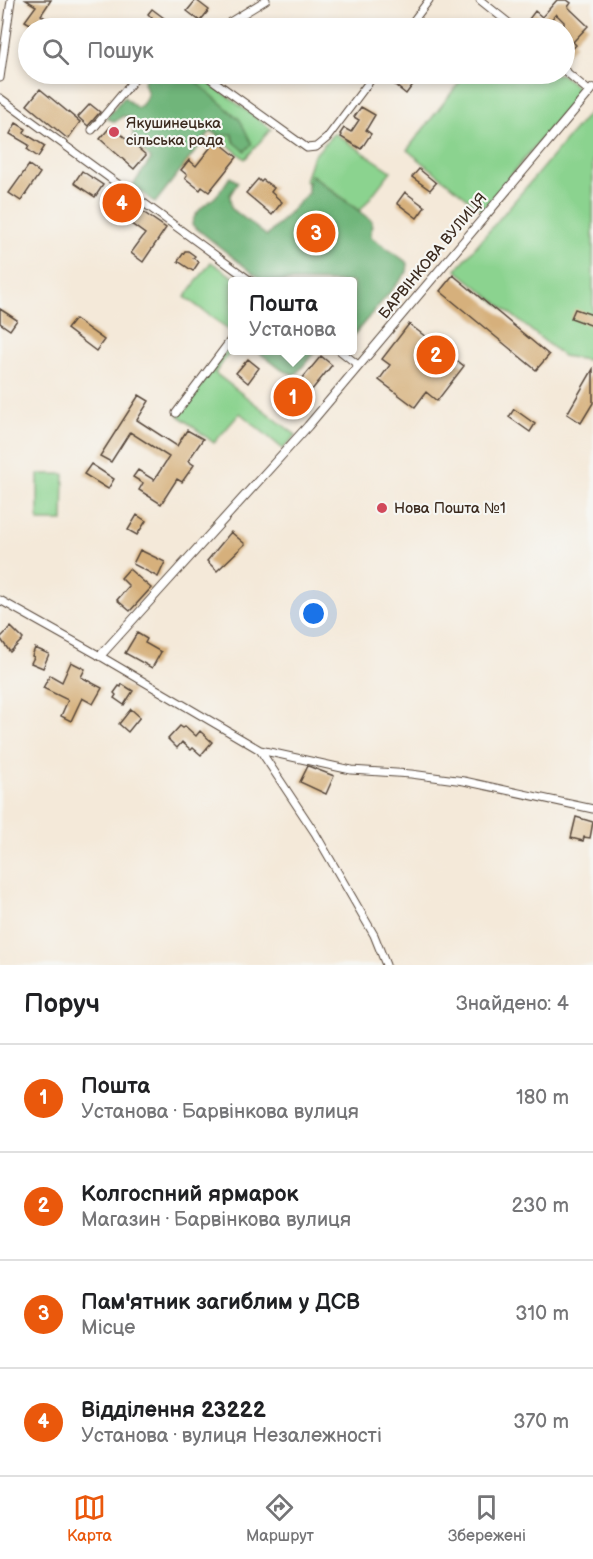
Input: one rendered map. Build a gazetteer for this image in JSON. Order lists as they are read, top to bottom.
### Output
{
  "streets": {
    "street": ["БАРВІНКОВА ВУЛИЦЯ"]
  },
  "places": ["Якушинецька сільська рада", "Нова Пошта №1"],
  "page": {
    "search": "Пошук",
    "pins": [
      "4",
      "3",
      "2",
      "1"
    ],
    "popup": ["Пошта", "Установа"],
    "heading": ["Поруч", "Знайдено: 4"],
    "list": [
      {
        "mark": "1",
        "name": "Пошта",
        "note": "Установа · Барвінкова вулиця",
        "value": "180 m"
      },
      {
        "mark": "2",
        "name": "Колгоспний ярмарок",
        "note": "Магазин · Барвінкова вулиця",
        "value": "230 m"
      },
      {
        "mark": "3",
        "name": "Пам'ятник загиблим у ДСВ",
        "note": "Місце",
        "value": "310 m"
      },
      {
        "mark": "4",
        "name": "Відділення 23222",
        "note": "Установа · вулиця Незалежності",
        "value": "370 m"
      }
    ],
    "nav": ["Карта", "Маршрут", "Збережені"]
  }
}
